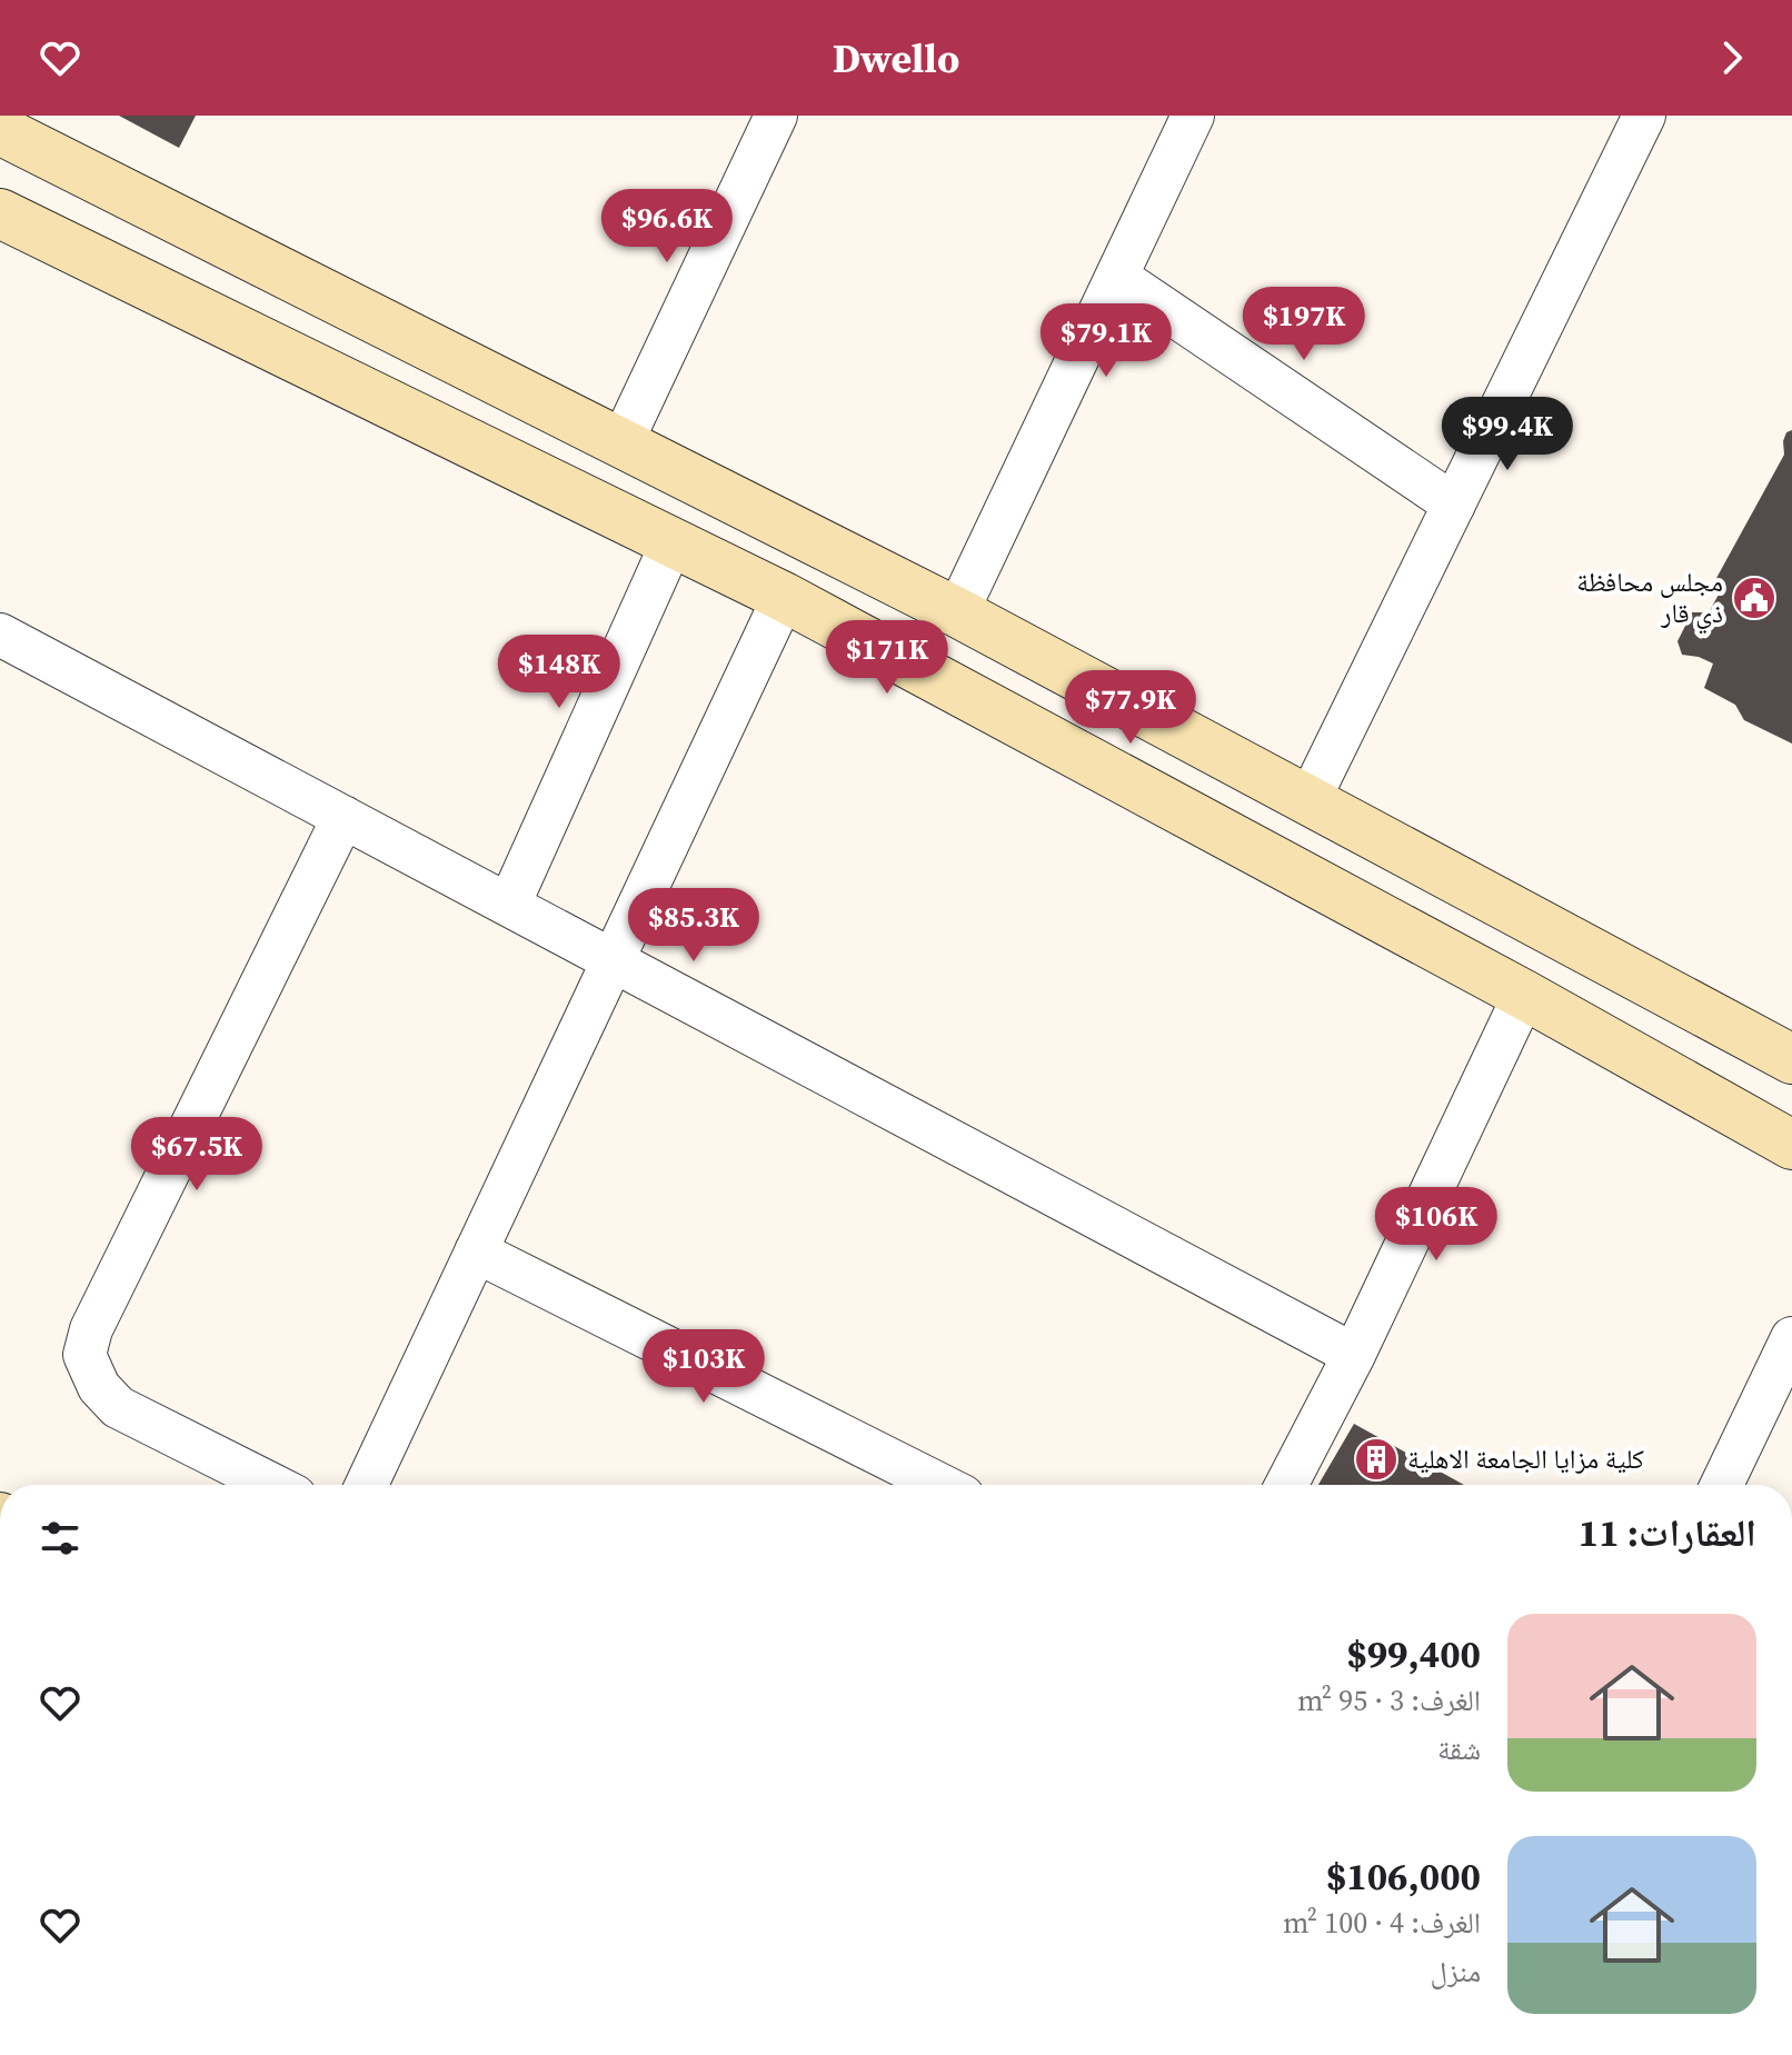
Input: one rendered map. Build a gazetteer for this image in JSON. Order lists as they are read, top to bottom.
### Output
{
  "places": {
    "public building": ["مجلس محافظة ذي قار"],
    "building": ["كلية مزايا الجامعة الاهلية"]
  },
  "page": {
    "header": "Dwello",
    "price": [
      "$96.6K",
      "$197K",
      "$79.1K",
      "$99.4K",
      "$171K",
      "$148K",
      "$77.9K",
      "$85.3K",
      "$67.5K",
      "$106K",
      "$103K"
    ],
    "heading": "العقارات: 11",
    "list": [
      {
        "name": "$99,400",
        "note": "الغرف: 3 · 95 m² · شقة"
      },
      {
        "name": "$106,000",
        "note": "الغرف: 4 · 100 m² · منزل"
      }
    ]
  }
}
